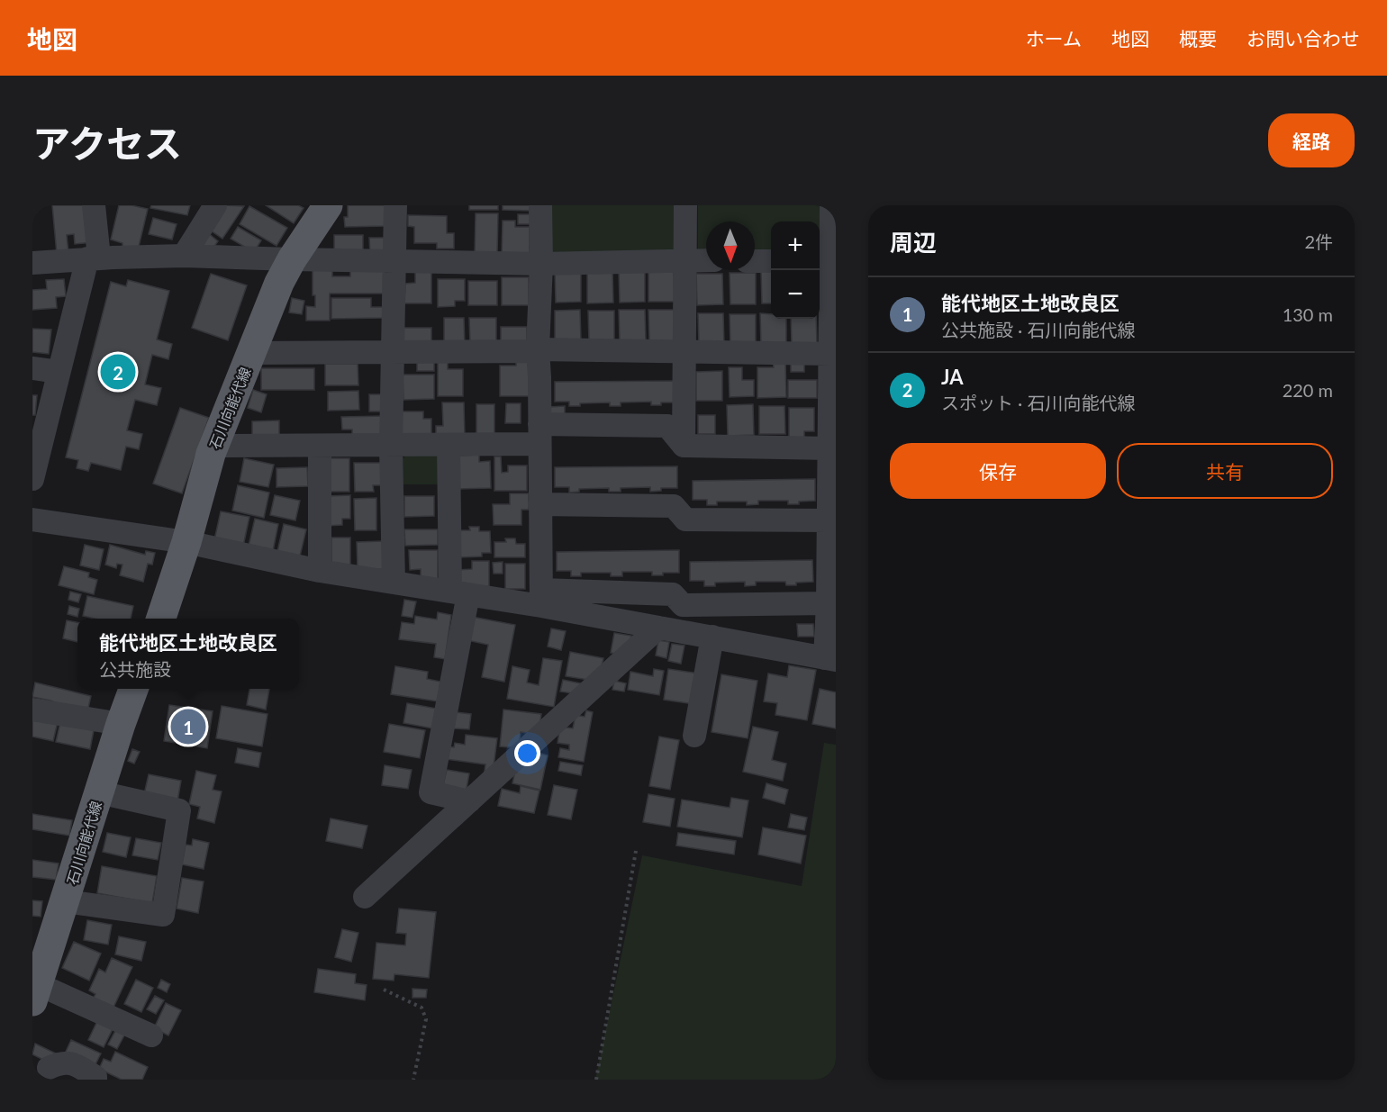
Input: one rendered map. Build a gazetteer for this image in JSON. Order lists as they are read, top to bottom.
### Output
{
  "streets": {
    "main road": ["石川向能代線"]
  },
  "north": "bottom",
  "page": {
    "header": "地図",
    "nav": [
      "ホーム",
      "地図",
      "概要",
      "お問い合わせ"
    ],
    "title": "アクセス",
    "buttons": [
      "経路",
      ["保存", "共有"]
    ],
    "heading": ["周辺", "2件"],
    "map_buttons": ["+", "−"],
    "list": [
      {
        "mark": "1",
        "name": "能代地区土地改良区",
        "note": "公共施設 · 石川向能代線",
        "value": "130 m"
      },
      {
        "mark": "2",
        "name": "JA",
        "note": "スポット · 石川向能代線",
        "value": "220 m"
      }
    ],
    "pins": ["2", "1"],
    "popup": ["能代地区土地改良区", "公共施設"]
  }
}
